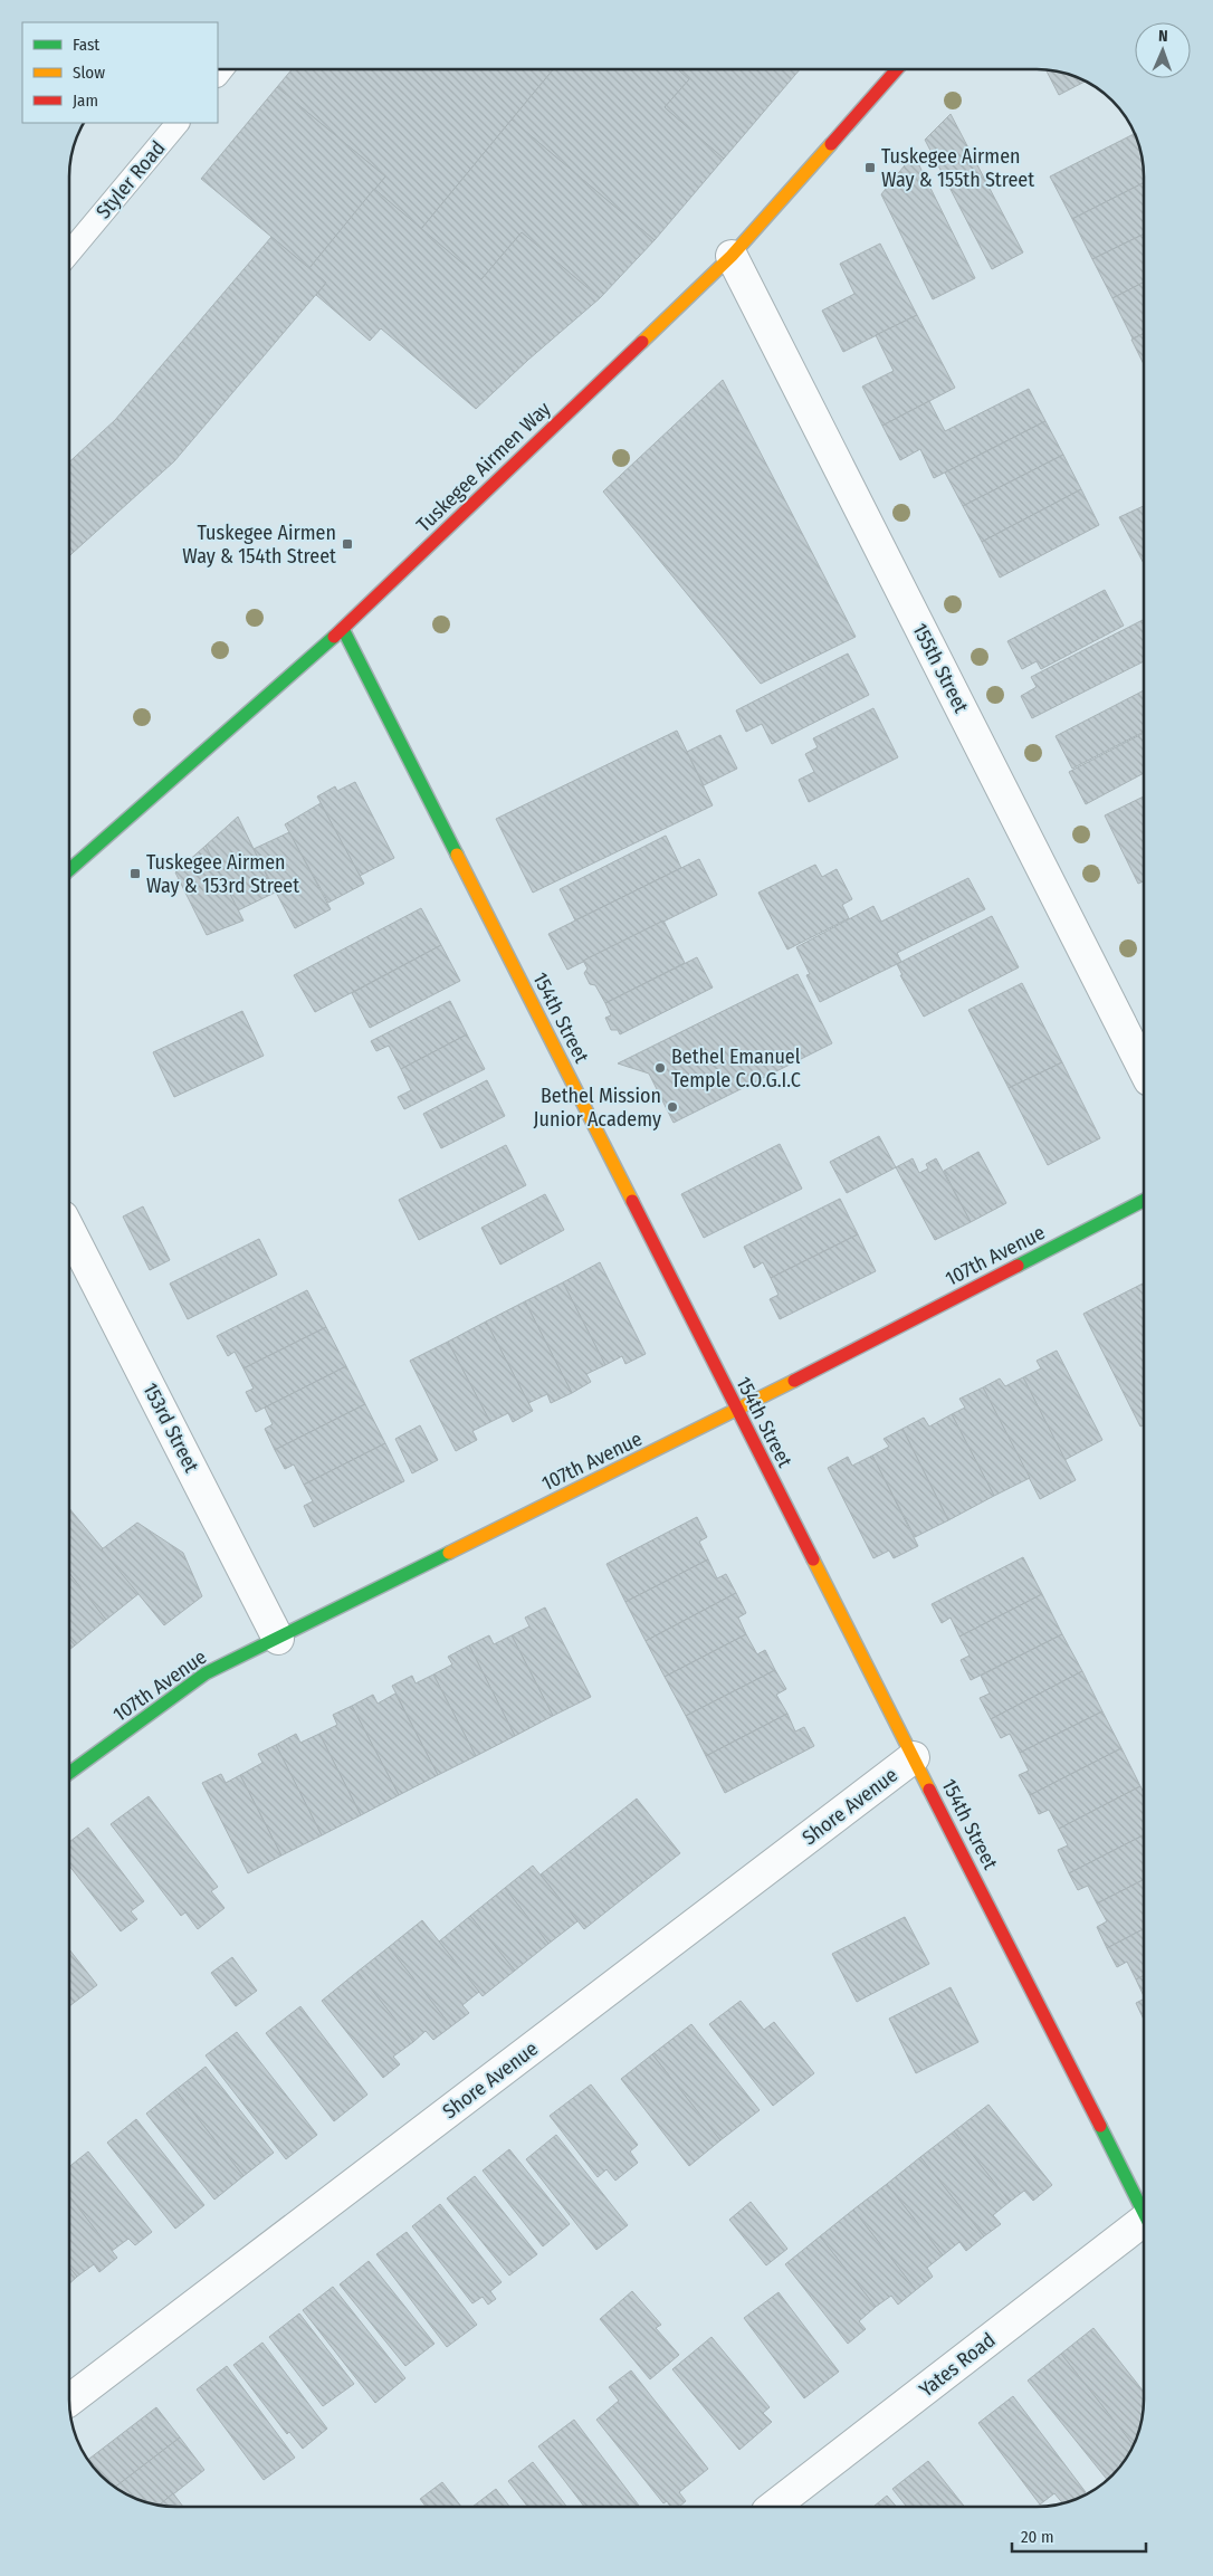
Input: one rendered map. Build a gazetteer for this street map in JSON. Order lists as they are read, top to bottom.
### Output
{
  "streets": {
    "street": [
      "Tuskegee Airmen Way",
      "155th Street",
      "154th Street",
      "107th Avenue",
      "153rd Street",
      "Shore Avenue",
      "Yates Road"
    ],
    "lane": ["Styler Road"]
  },
  "crossings": [
    ["Tuskegee Airmen Way", "155th Street"],
    ["Tuskegee Airmen Way", "154th Street"],
    ["154th Street", "107th Avenue"],
    ["154th Street", "Shore Avenue"],
    ["107th Avenue", "153rd Street"]
  ],
  "places": {
    "transit": ["Tuskegee Airmen Way & 155th Street", "Tuskegee Airmen Way & 154th Street", "Tuskegee Airmen Way & 153rd Street"],
    "other": ["Bethel Emanuel Temple C.O.G.I.C", "Bethel Mission Junior Academy"]
  },
  "legend": ["Fast", "Slow", "Jam"],
  "scale_bar": "20 m",
  "north": "top"
}
